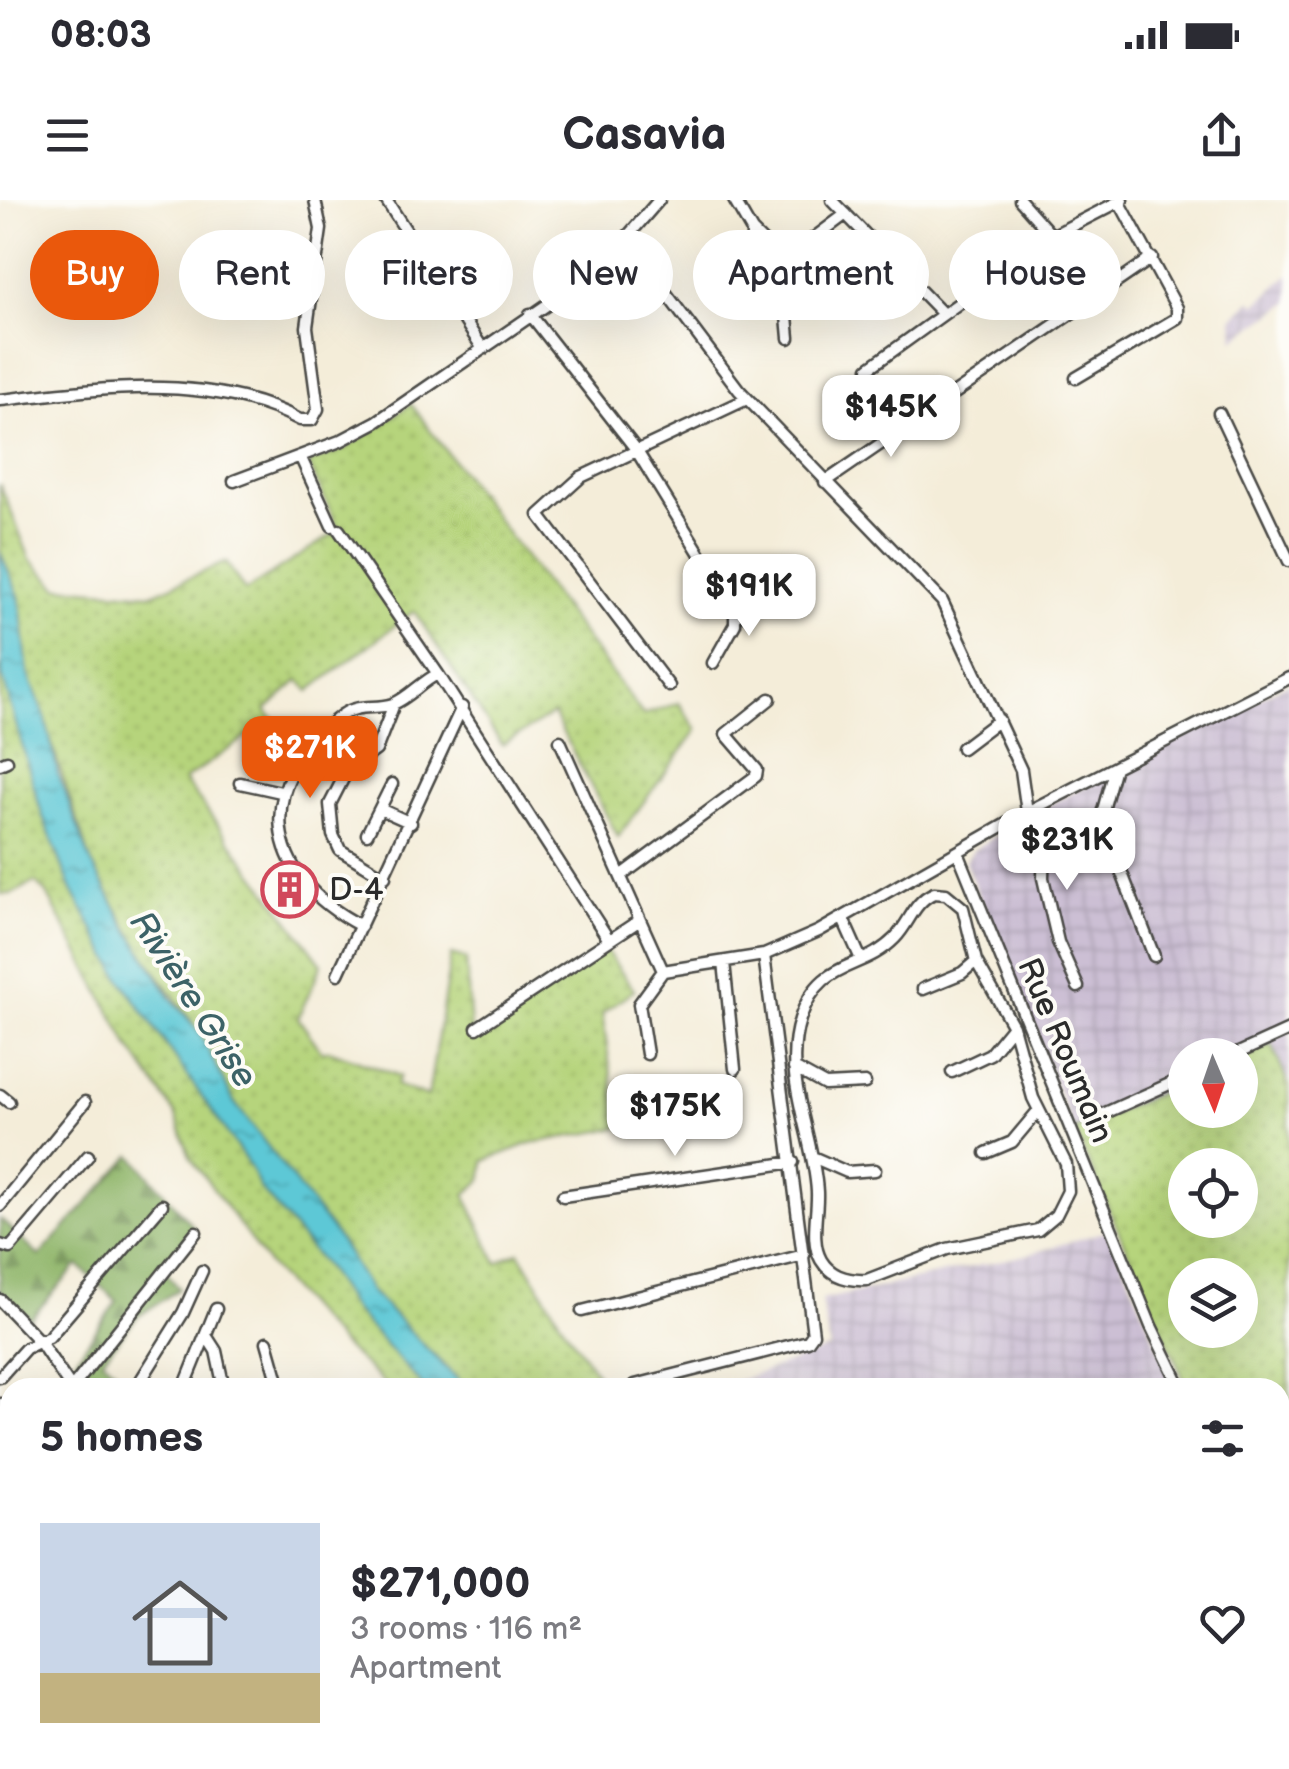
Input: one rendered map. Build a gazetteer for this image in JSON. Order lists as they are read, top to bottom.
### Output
{
  "streets": {
    "street": ["Rue Roumain"]
  },
  "water": ["Rivière Grise"],
  "places": {
    "building": ["D-4"]
  },
  "north": "bottom",
  "page": {
    "status": "08:03",
    "header": "Casavia",
    "chip": [
      "Buy",
      "Rent",
      "Filters",
      "New",
      "Apartment",
      "House"
    ],
    "price": [
      "$145K",
      "$191K",
      "$271K",
      "$231K",
      "$175K"
    ],
    "heading": "5 homes",
    "list": [
      {
        "name": "$271,000",
        "note": "3 rooms · 116 m² · Apartment"
      }
    ]
  }
}
